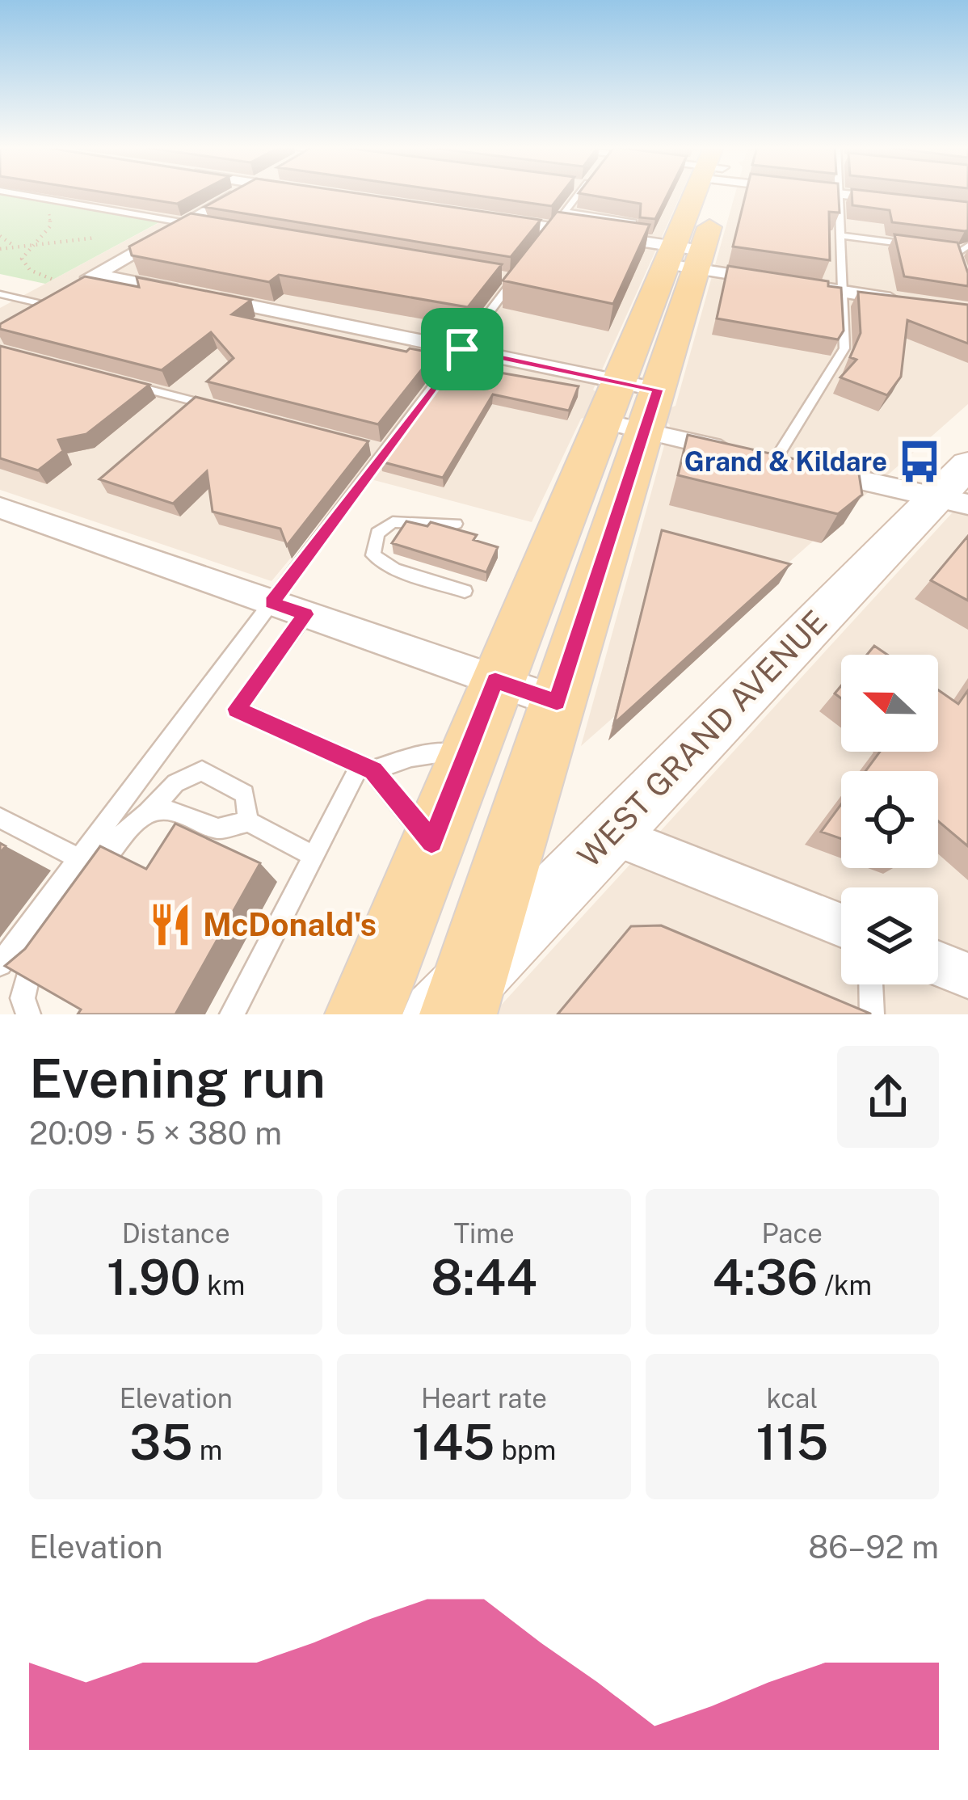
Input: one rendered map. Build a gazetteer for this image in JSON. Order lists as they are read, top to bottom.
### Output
{
  "streets": {
    "main road": ["WEST GRAND AVENUE"]
  },
  "places": {
    "bus stop": ["Grand & Kildare"],
    "restaurant": ["McDonald's"]
  },
  "north": "left",
  "page": {
    "heading": ["Evening run", "20:09 · 5 × 380 m"],
    "stats": [
      ["Distance", "1.90 km"],
      ["Time", "8:44"],
      ["Pace", "4:36 /km"],
      ["Elevation", "35 m"],
      ["Heart rate", "145 bpm"],
      ["kcal", "115"]
    ],
    "chart": ["Elevation", "86–92 m"]
  }
}
